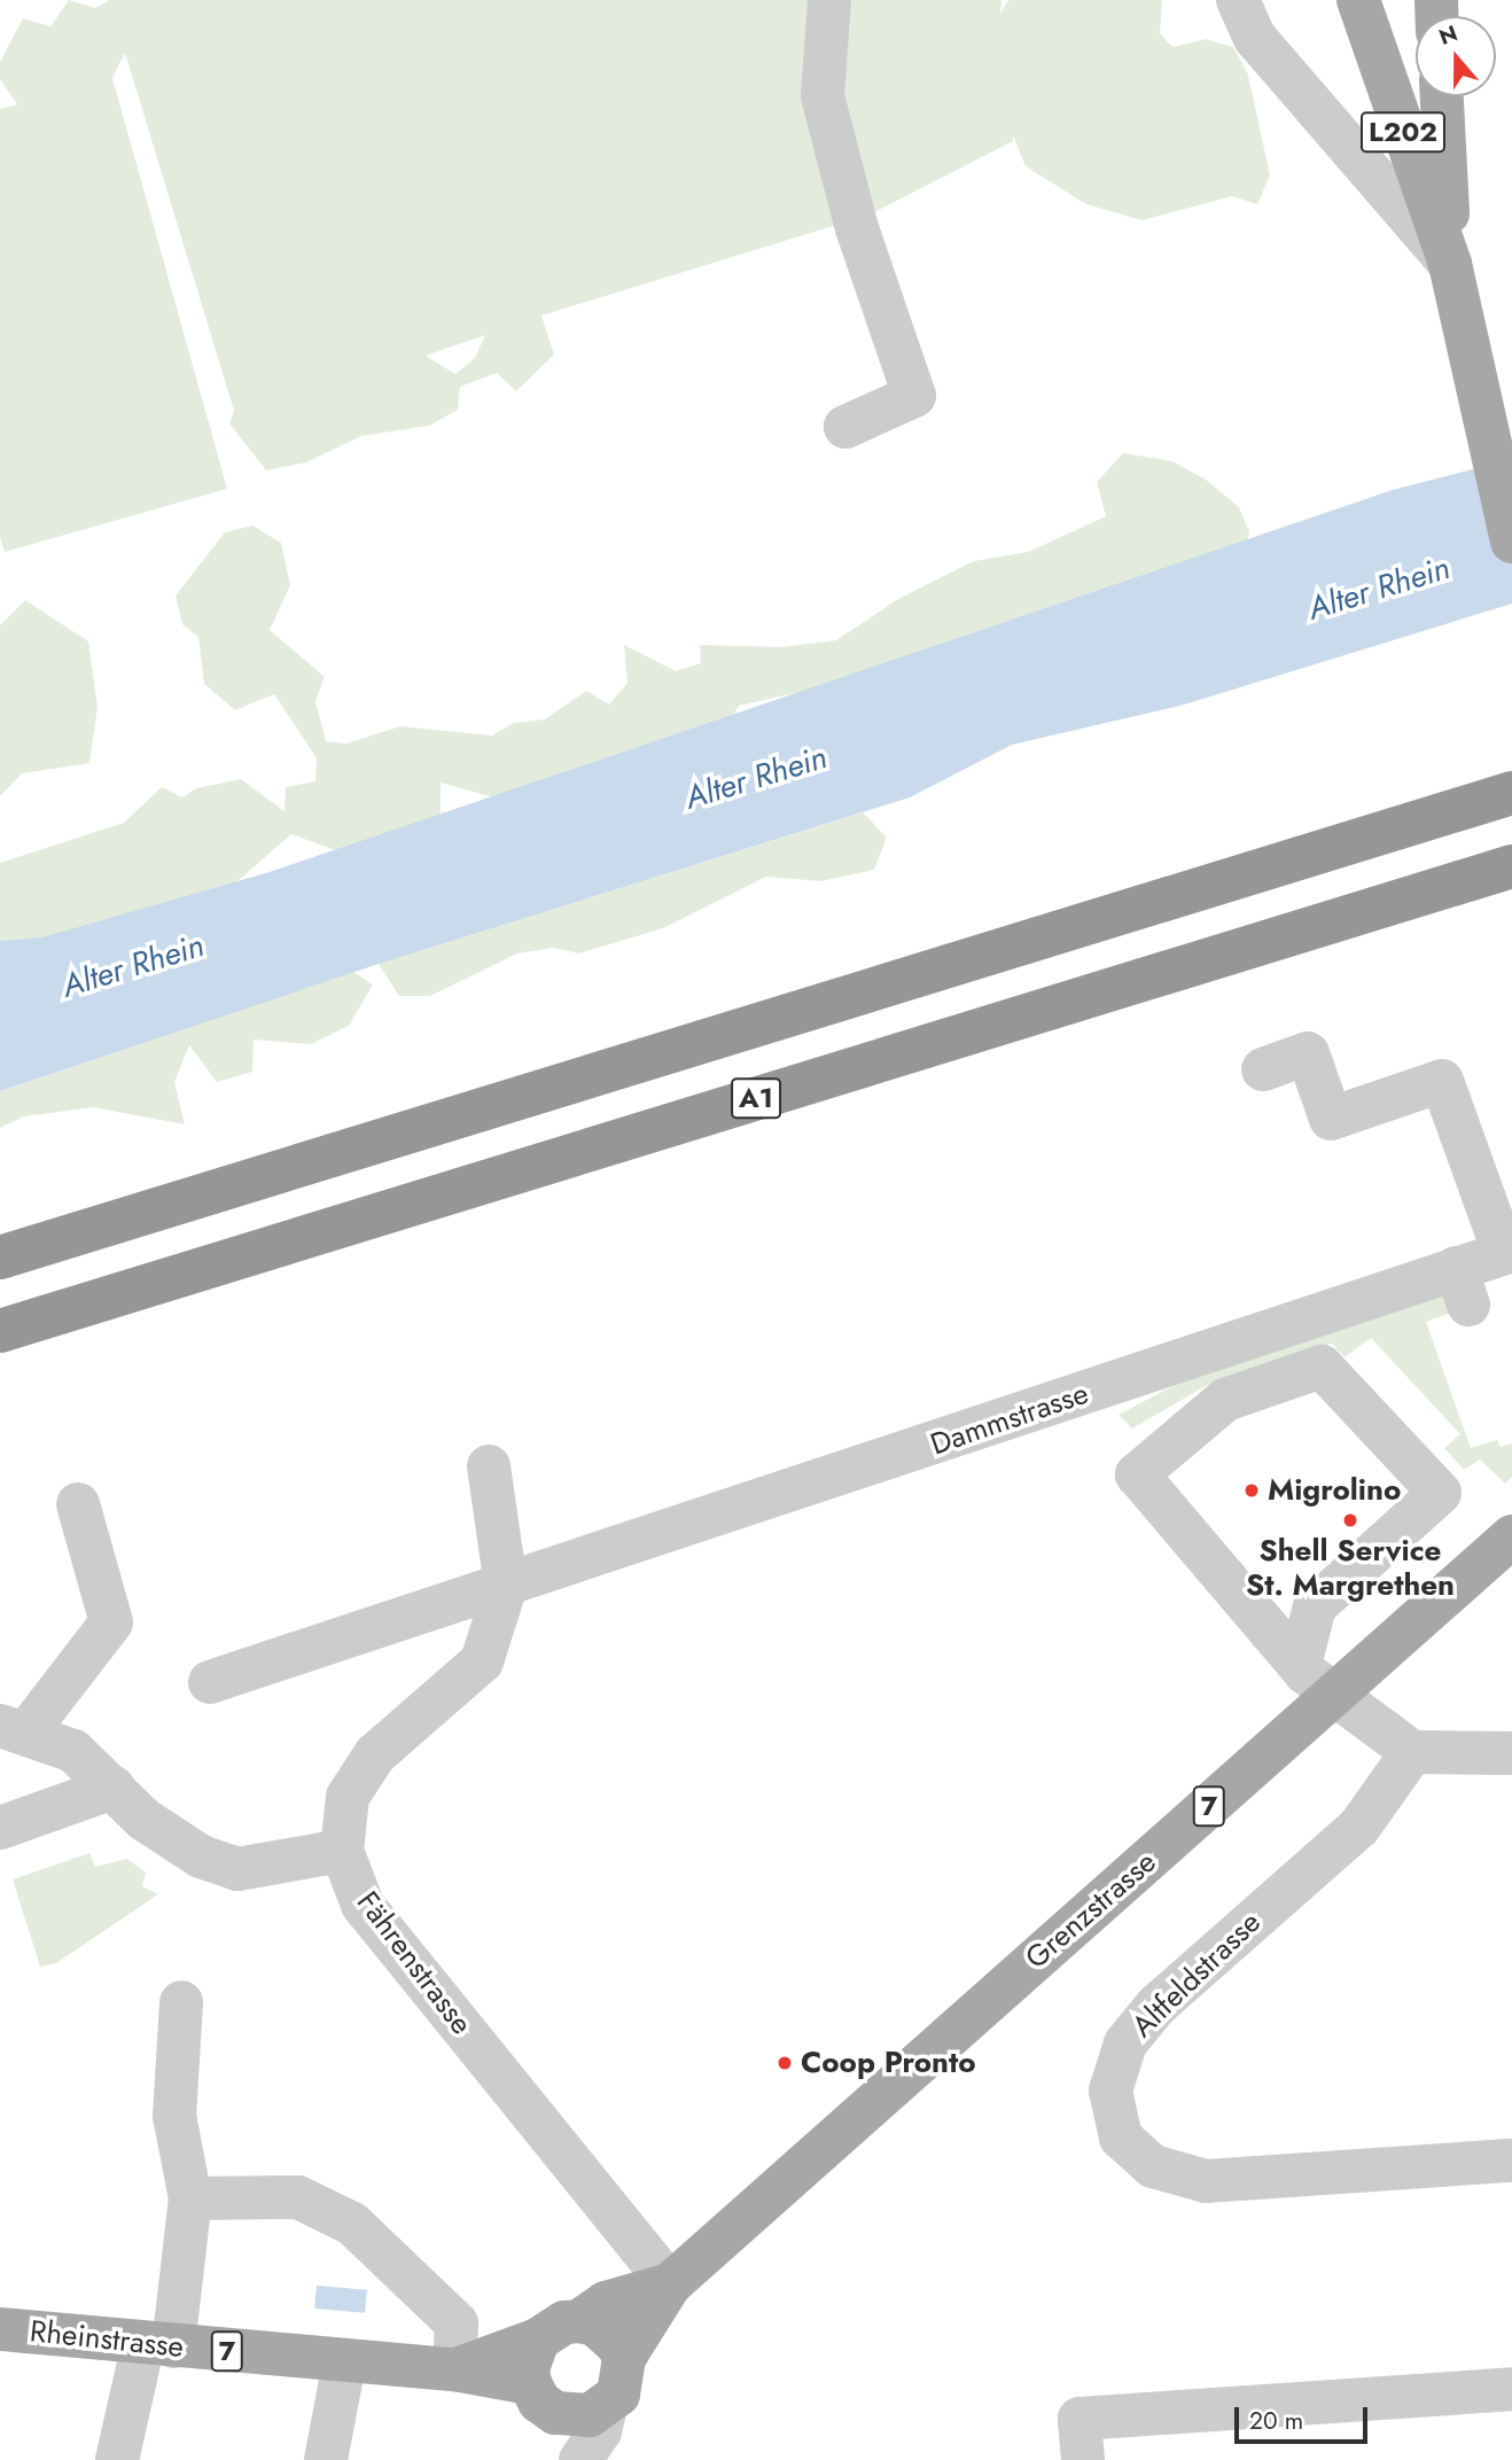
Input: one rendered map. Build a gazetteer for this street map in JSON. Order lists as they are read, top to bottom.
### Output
{
  "streets": {
    "highway": ["A1"],
    "main road": [
      "L202",
      "7",
      "Grenzstrasse",
      "Rheinstrasse"
    ],
    "street": ["Dammstrasse", "Fährenstrasse", "Altfeldstrasse"]
  },
  "crossings": [
    ["Dammstrasse", "Fährenstrasse"],
    ["7", "Grenzstrasse"],
    ["7", "Rheinstrasse"],
    ["Grenzstrasse", "Fährenstrasse"],
    ["Grenzstrasse", "Rheinstrasse"]
  ],
  "water": ["Alter Rhein"],
  "places": ["Migrolino", "Shell Service St. Margrethen", "Coop Pronto"],
  "scale_bar": "20 m",
  "north": "top"
}
